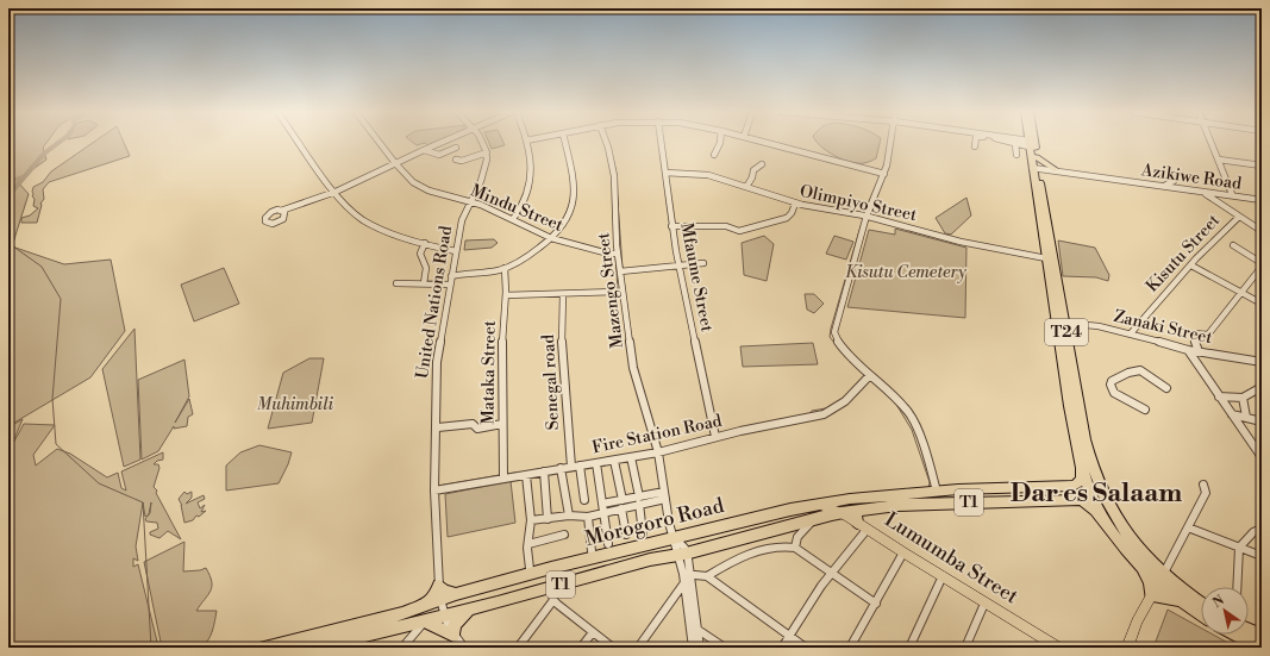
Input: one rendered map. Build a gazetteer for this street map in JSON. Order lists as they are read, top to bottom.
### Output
{
  "streets": {
    "highway": ["T24", "T1", "Morogoro Road"],
    "main road": ["Lumumba Street"],
    "street": [
      "Azikiwe Road",
      "Olimpiyo Street",
      "Mindu Street",
      "Kisutu Street",
      "Mfaume Street",
      "Mazengo Street",
      "United Nations Road",
      "Zanaki Street",
      "Mataka Street",
      "Senegal road",
      "Fire Station Road"
    ]
  },
  "crossings": [
    ["Azikiwe Road", "T24"],
    ["Olimpiyo Street", "Mfaume Street"],
    ["Olimpiyo Street", "T24"],
    ["Mindu Street", "Mazengo Street"],
    ["Mindu Street", "United Nations Road"],
    ["Kisutu Street", "Zanaki Street"],
    ["Mfaume Street", "Fire Station Road"],
    ["Mazengo Street", "Fire Station Road"],
    ["Mazengo Street", "Morogoro Road"],
    ["United Nations Road", "Fire Station Road"],
    ["United Nations Road", "Morogoro Road"],
    ["Zanaki Street", "T24"],
    ["T24", "Morogoro Road"],
    ["Mataka Street", "Fire Station Road"],
    ["Senegal road", "Fire Station Road"],
    ["Morogoro Road", "Lumumba Street"]
  ],
  "districts": ["Dar es Salaam"],
  "parks": ["Kisutu Cemetery", "Muhimbili"],
  "north": "top left"
}
